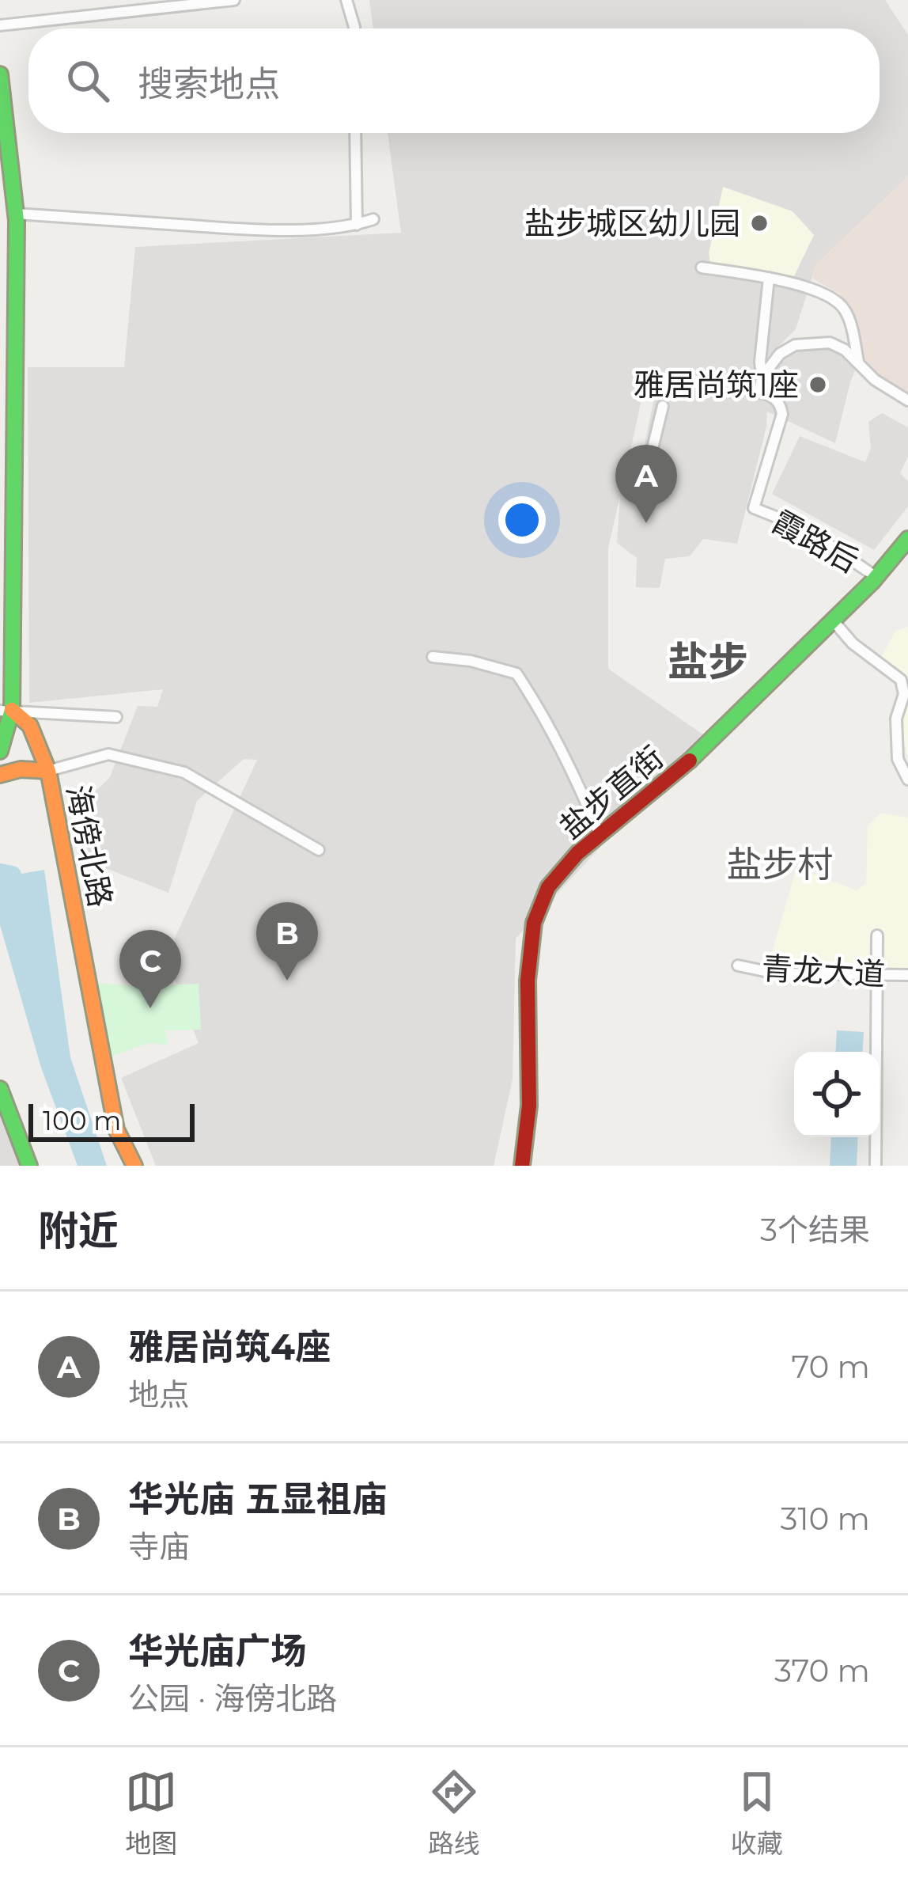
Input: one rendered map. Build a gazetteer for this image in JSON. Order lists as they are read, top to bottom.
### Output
{
  "streets": {
    "street": [
      "霞路后",
      "盐步直街",
      "海傍北路",
      "青龙大道"
    ]
  },
  "crossings": [
    ["霞路后", "盐步直街"]
  ],
  "districts": ["盐步", "盐步村"],
  "places": ["盐步城区幼儿园", "雅居尚筑1座"],
  "scale_bar": "100 m",
  "page": {
    "search": "搜索地点",
    "pins": ["A", "B", "C"],
    "scale": "100 m",
    "heading": ["附近", "3个结果"],
    "list": [
      {
        "mark": "A",
        "name": "雅居尚筑4座",
        "note": "地点",
        "value": "70 m"
      },
      {
        "mark": "B",
        "name": "华光庙 五显祖庙",
        "note": "寺庙",
        "value": "310 m"
      },
      {
        "mark": "C",
        "name": "华光庙广场",
        "note": "公园 · 海傍北路",
        "value": "370 m"
      }
    ],
    "nav": ["地图", "路线", "收藏"]
  }
}
